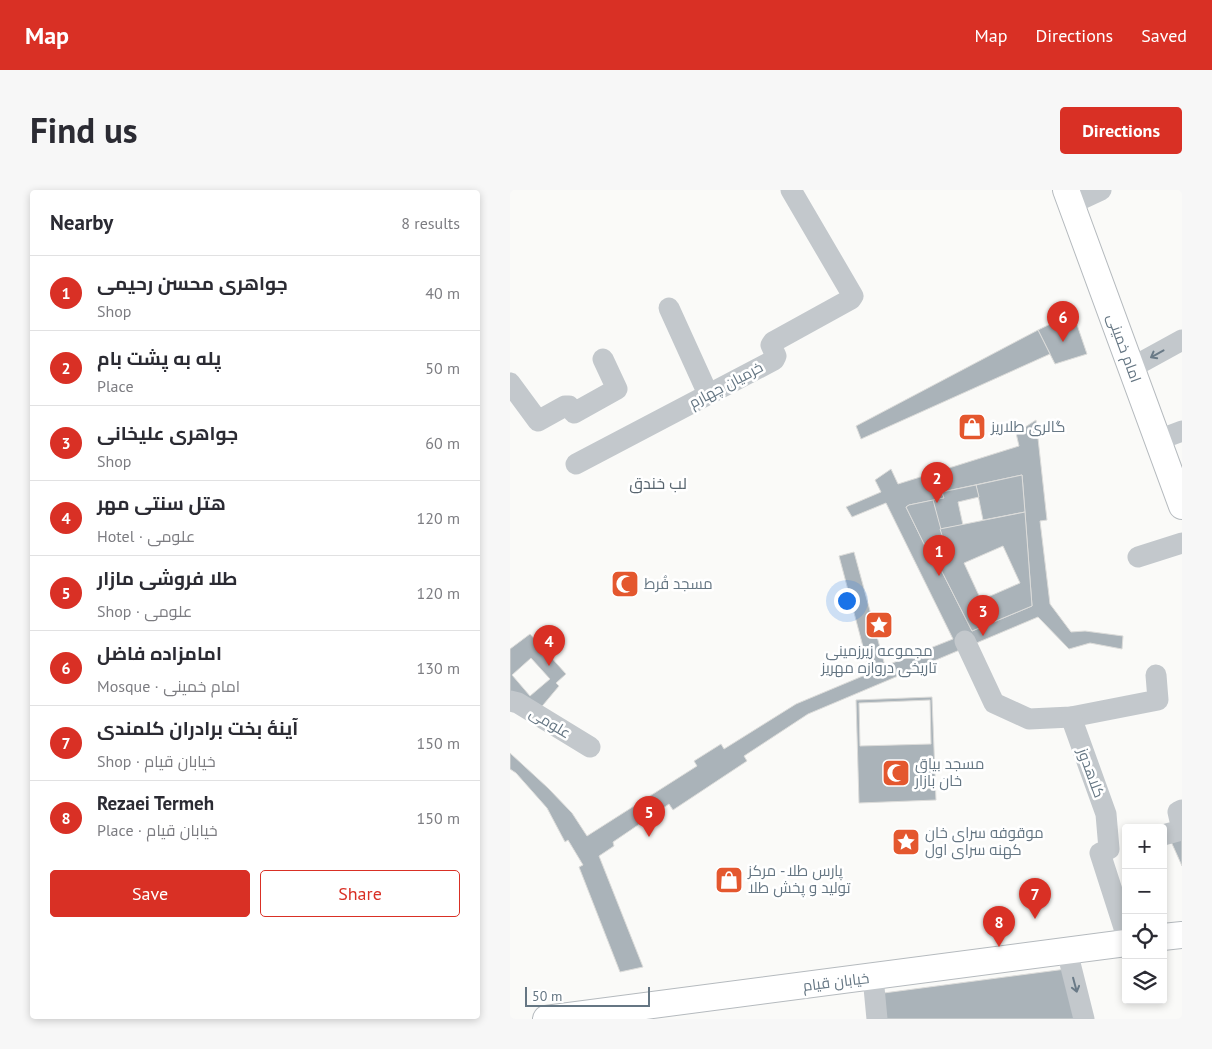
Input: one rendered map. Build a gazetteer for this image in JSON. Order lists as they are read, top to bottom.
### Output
{
  "streets": {
    "main road": ["امام خمینی", "خیابان قیام"],
    "street": ["خرمیان چهارم", "علومی", "کلاهدوز"]
  },
  "districts": ["لب خندق"],
  "places": {
    "shop": ["گالری طلاریز", "پارس طلا - مرکز تولید و پخش طلا"],
    "mosque": ["مسجد فُرط", "مسجد بیاق خان بازار"],
    "place": ["مجموعه زیرزمینی تاریخی دروازه مهریز", "موقوفه سرای خان کهنه سرای اول"]
  },
  "scale_bar": "50 m",
  "page": {
    "header": "Map",
    "nav": ["Map", "Directions", "Saved"],
    "title": "Find us",
    "buttons": [
      "Directions",
      ["Save", "Share"]
    ],
    "heading": ["Nearby", "8 results"],
    "list": [
      {
        "mark": "1",
        "name": "جواهری محسن رحیمی",
        "note": "Shop",
        "value": "40 m"
      },
      {
        "mark": "2",
        "name": "پله به پشت بام",
        "note": "Place",
        "value": "50 m"
      },
      {
        "mark": "3",
        "name": "جواهری علیخانی",
        "note": "Shop",
        "value": "60 m"
      },
      {
        "mark": "4",
        "name": "هتل سنتی مهر",
        "note": "Hotel · علومی",
        "value": "120 m"
      },
      {
        "mark": "5",
        "name": "طلا فروشی مازار",
        "note": "Shop · علومی",
        "value": "120 m"
      },
      {
        "mark": "6",
        "name": "امامزاده فاضل",
        "note": "Mosque · امام خمینی",
        "value": "130 m"
      },
      {
        "mark": "7",
        "name": "آینهٔ بخت برادران کلمندی",
        "note": "Shop · خیابان قیام",
        "value": "150 m"
      },
      {
        "mark": "8",
        "name": "Rezaei Termeh",
        "note": "Place · خیابان قیام",
        "value": "150 m"
      }
    ],
    "pins": [
      "6",
      "2",
      "1",
      "3",
      "4",
      "5",
      "7",
      "8"
    ],
    "map_buttons": ["+", "−"],
    "scale": "50 m"
  }
}
